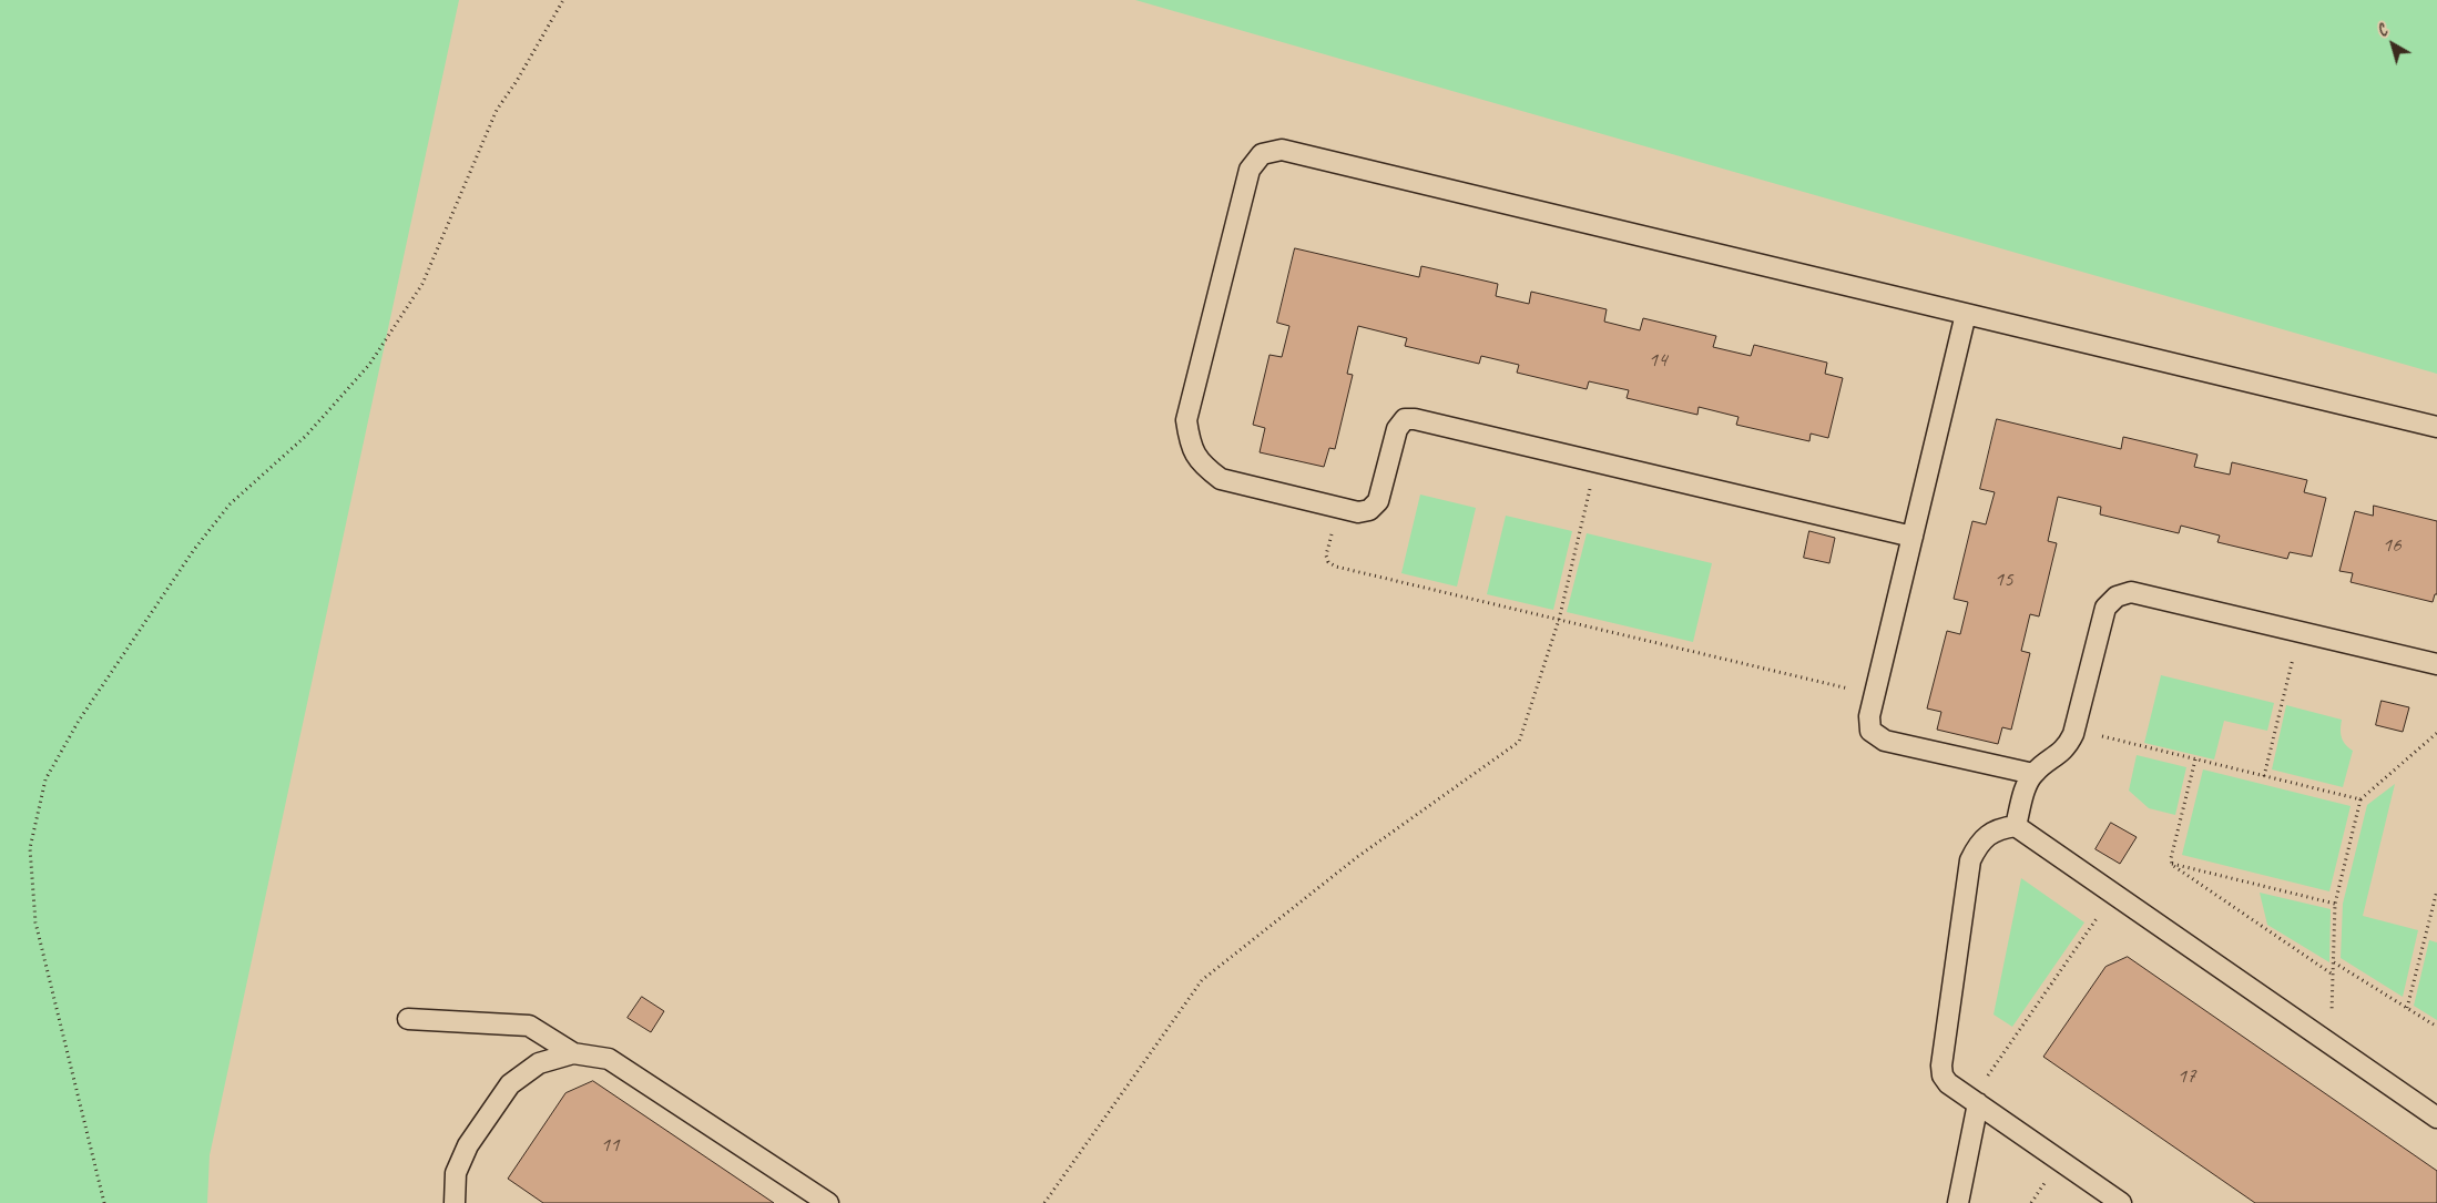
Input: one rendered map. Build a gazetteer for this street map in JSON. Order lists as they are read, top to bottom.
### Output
{
  "house_numbers": [
    "14",
    "16",
    "15",
    "17",
    "11"
  ],
  "north": "top left"
}
